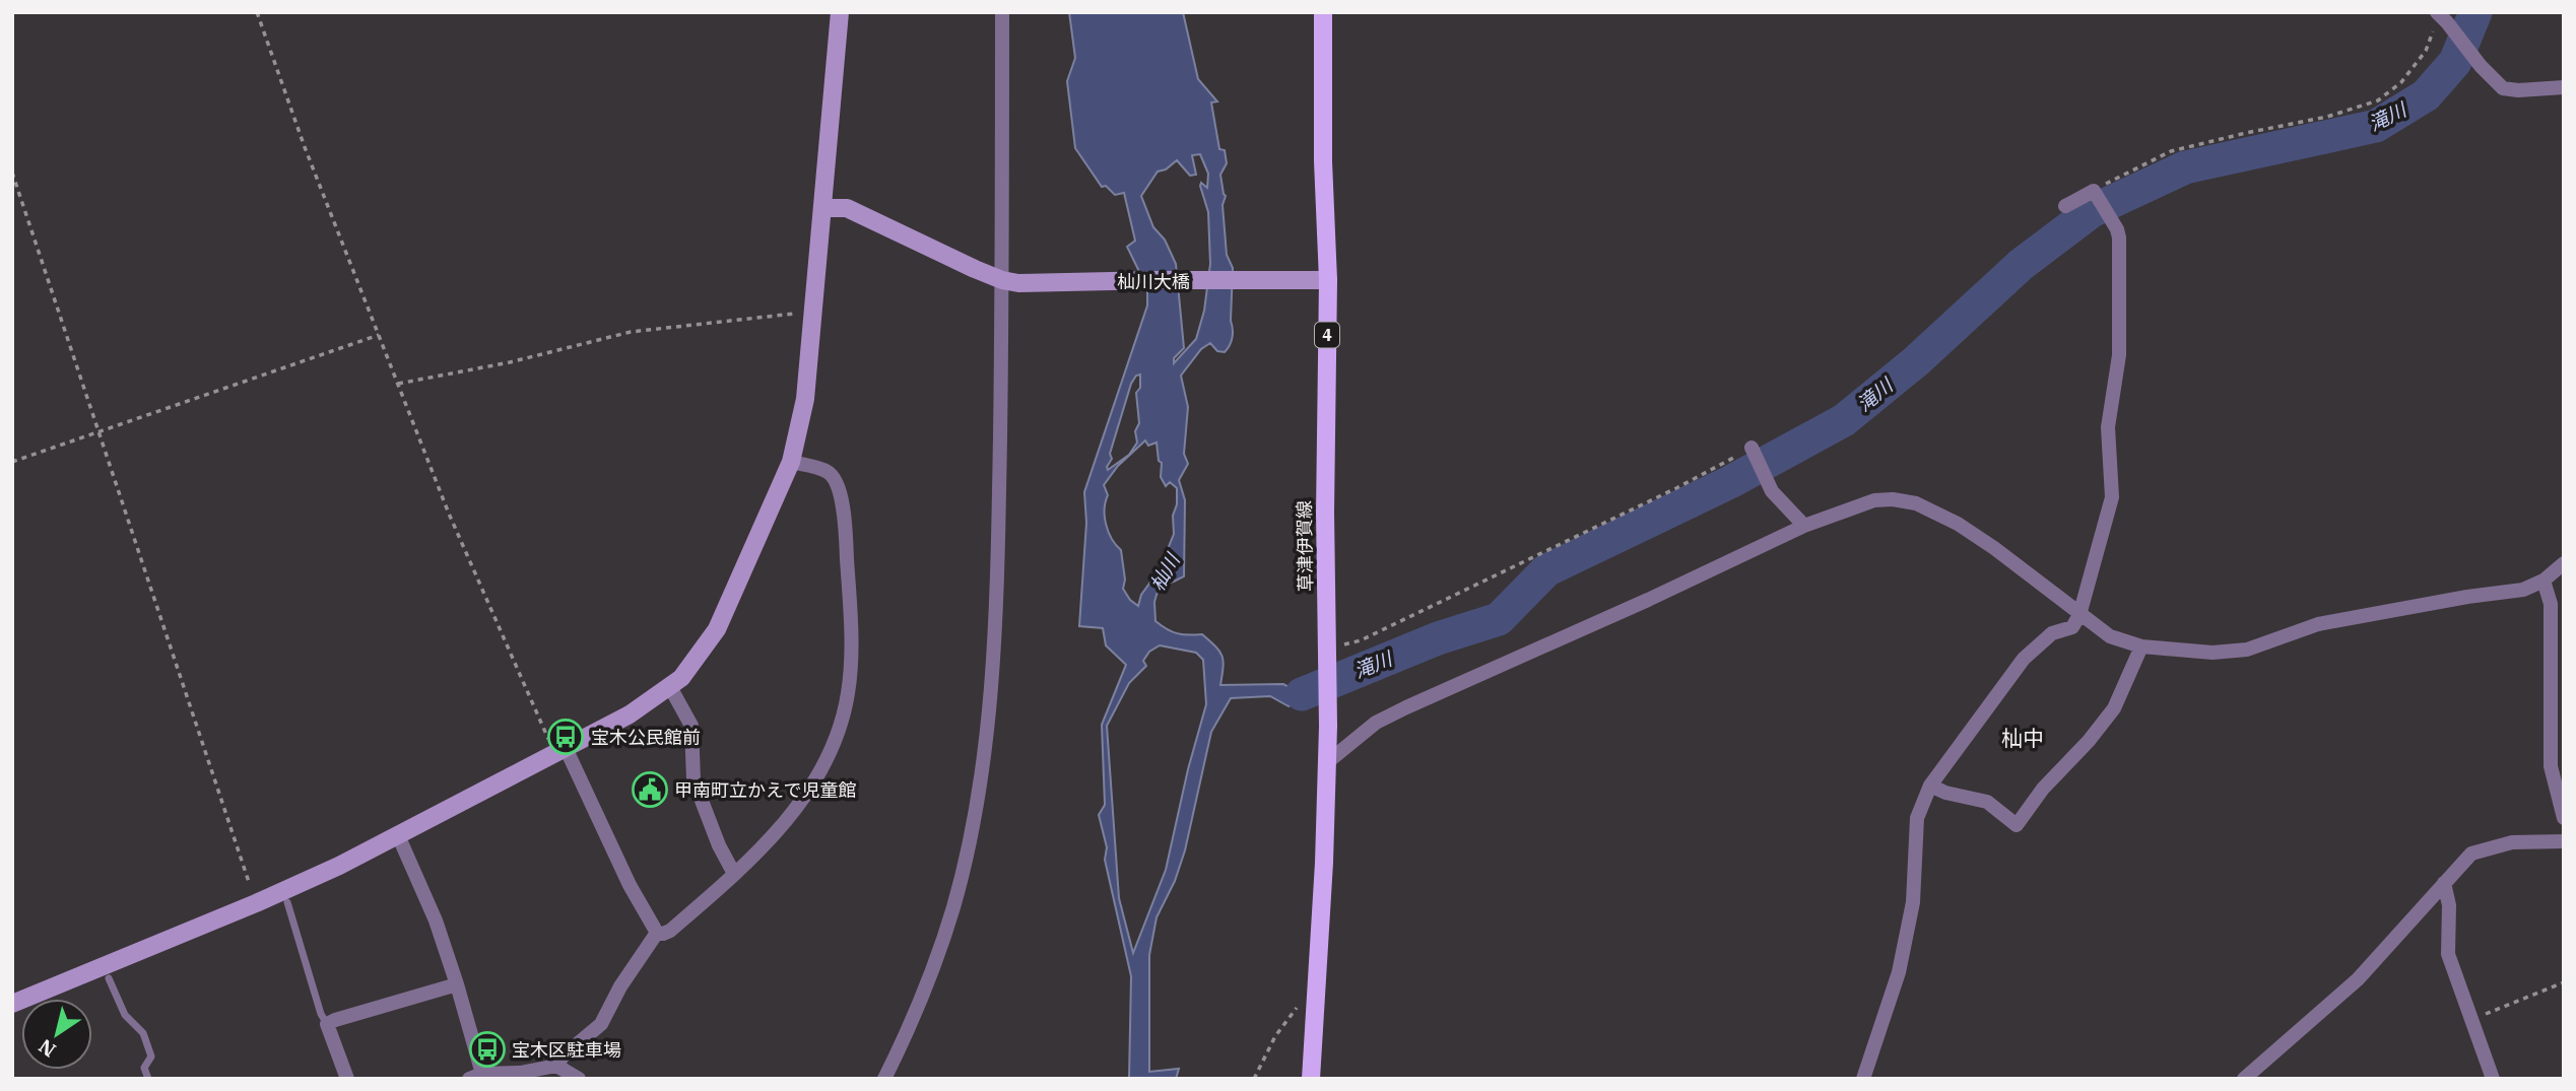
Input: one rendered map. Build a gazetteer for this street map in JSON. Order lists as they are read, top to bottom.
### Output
{
  "streets": {
    "main road": ["4", "草津伊賀線"],
    "street": ["杣川大橋"]
  },
  "crossings": [
    ["杣川大橋", "草津伊賀線"]
  ],
  "districts": ["杣中"],
  "water": ["滝川", "杣川"],
  "places": {
    "bus stop": ["宝木公民館前", "宝木区駐車場"],
    "public building": ["甲南町立かえで児童館"]
  },
  "north": "bottom left"
}
